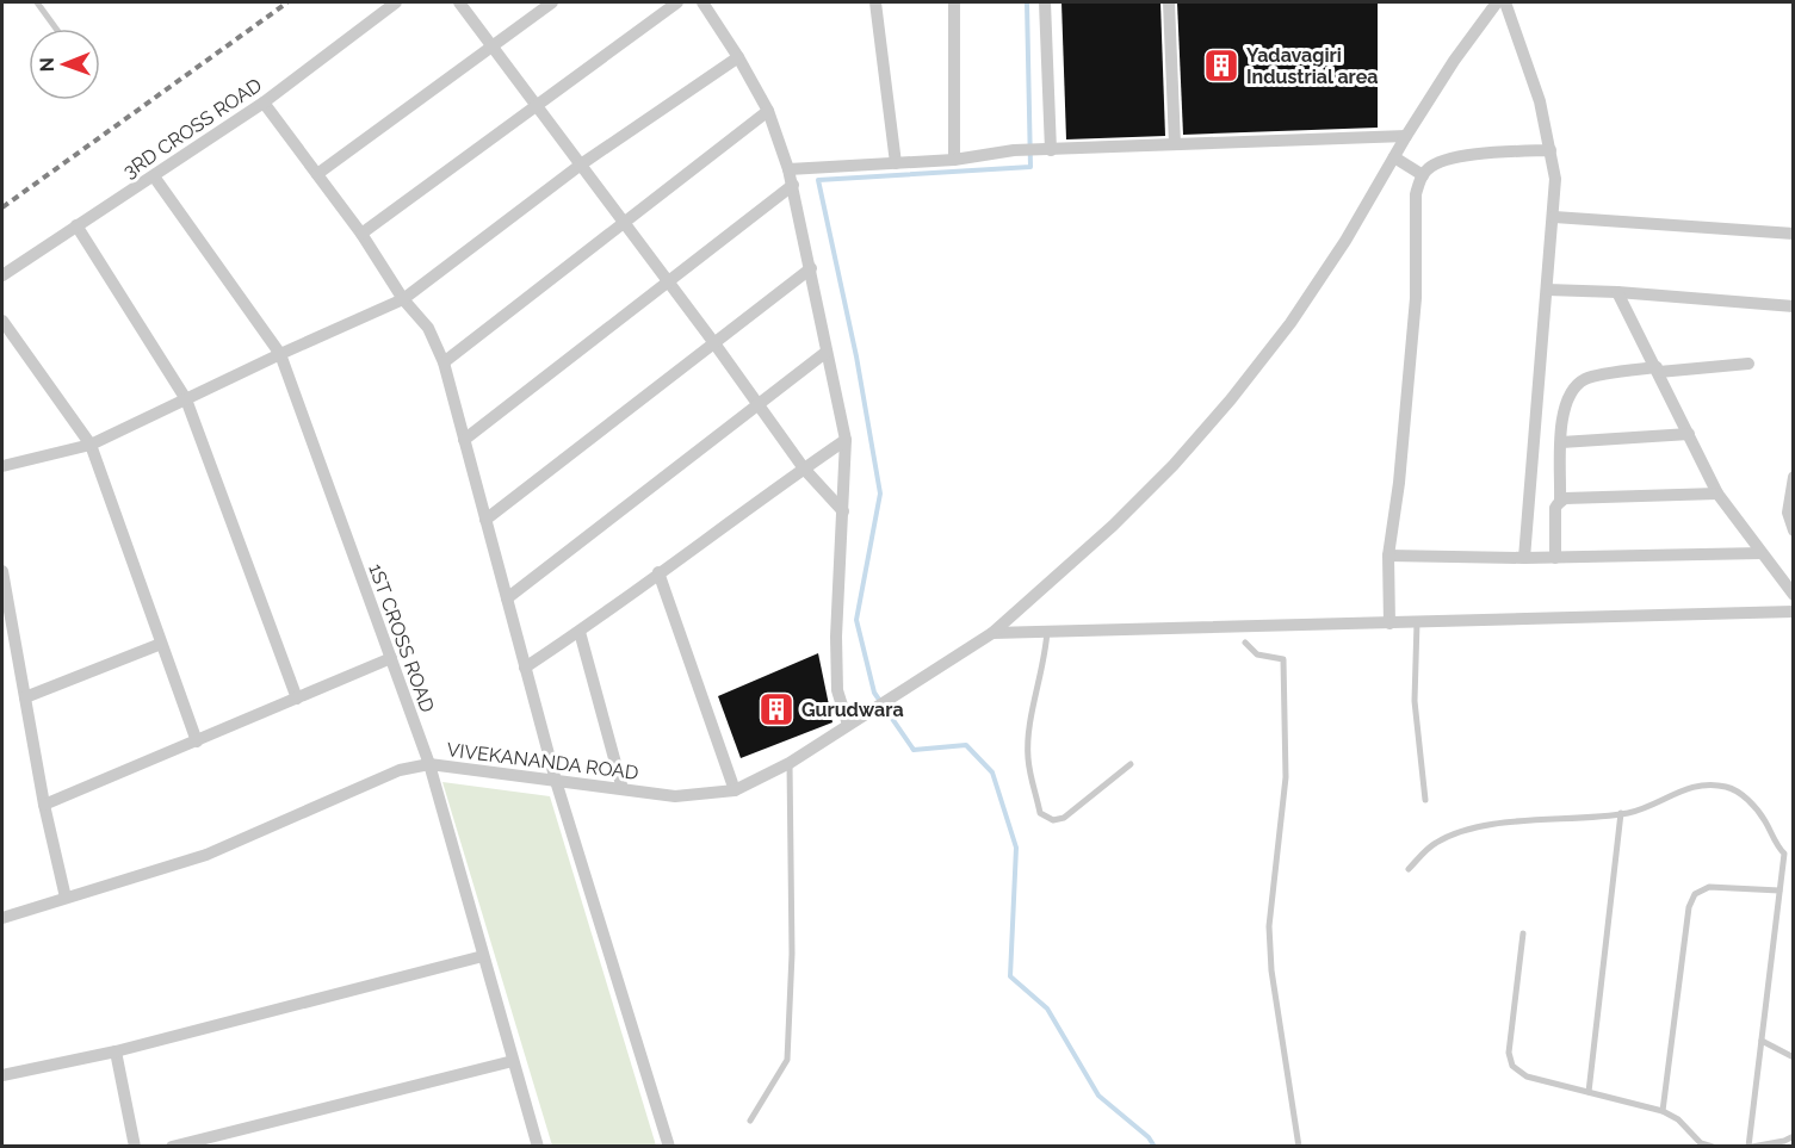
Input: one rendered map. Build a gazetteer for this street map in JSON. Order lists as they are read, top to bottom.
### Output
{
  "streets": {
    "street": ["3RD CROSS ROAD", "1ST CROSS ROAD", "VIVEKANANDA ROAD"]
  },
  "crossings": [
    ["3RD CROSS ROAD", "1ST CROSS ROAD"],
    ["1ST CROSS ROAD", "VIVEKANANDA ROAD"]
  ],
  "places": {
    "building": ["Yadavagiri Industrial area", "Gurudwara"]
  },
  "north": "left"
}
